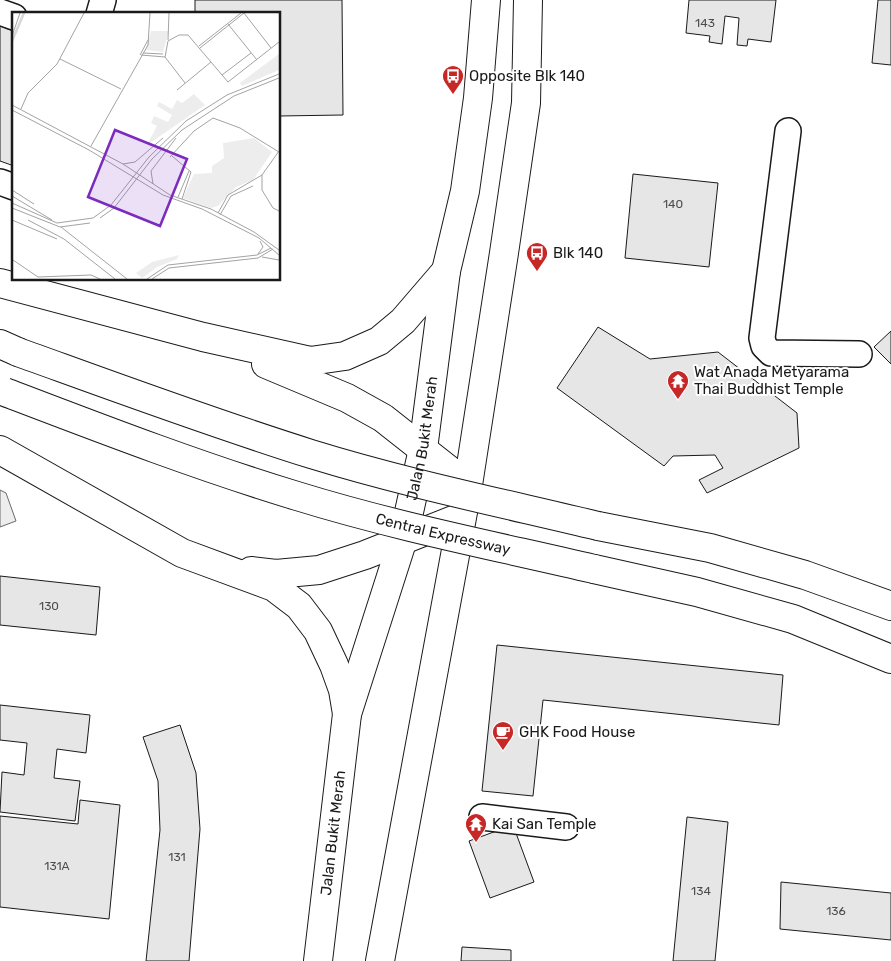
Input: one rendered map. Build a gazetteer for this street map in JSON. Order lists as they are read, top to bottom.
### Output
{
  "streets": {
    "main road": ["Jalan Bukit Merah", "Central Expressway"]
  },
  "places": {
    "bus stop": ["Opposite Blk 140", "Blk 140"],
    "temple": ["Wat Anada Metyarama Thai Buddhist Temple", "Kai San Temple"],
    "cafe": ["GHK Food House"]
  },
  "house_numbers": [
    "143",
    "140",
    "130",
    "131",
    "131A",
    "134",
    "136"
  ]
}
